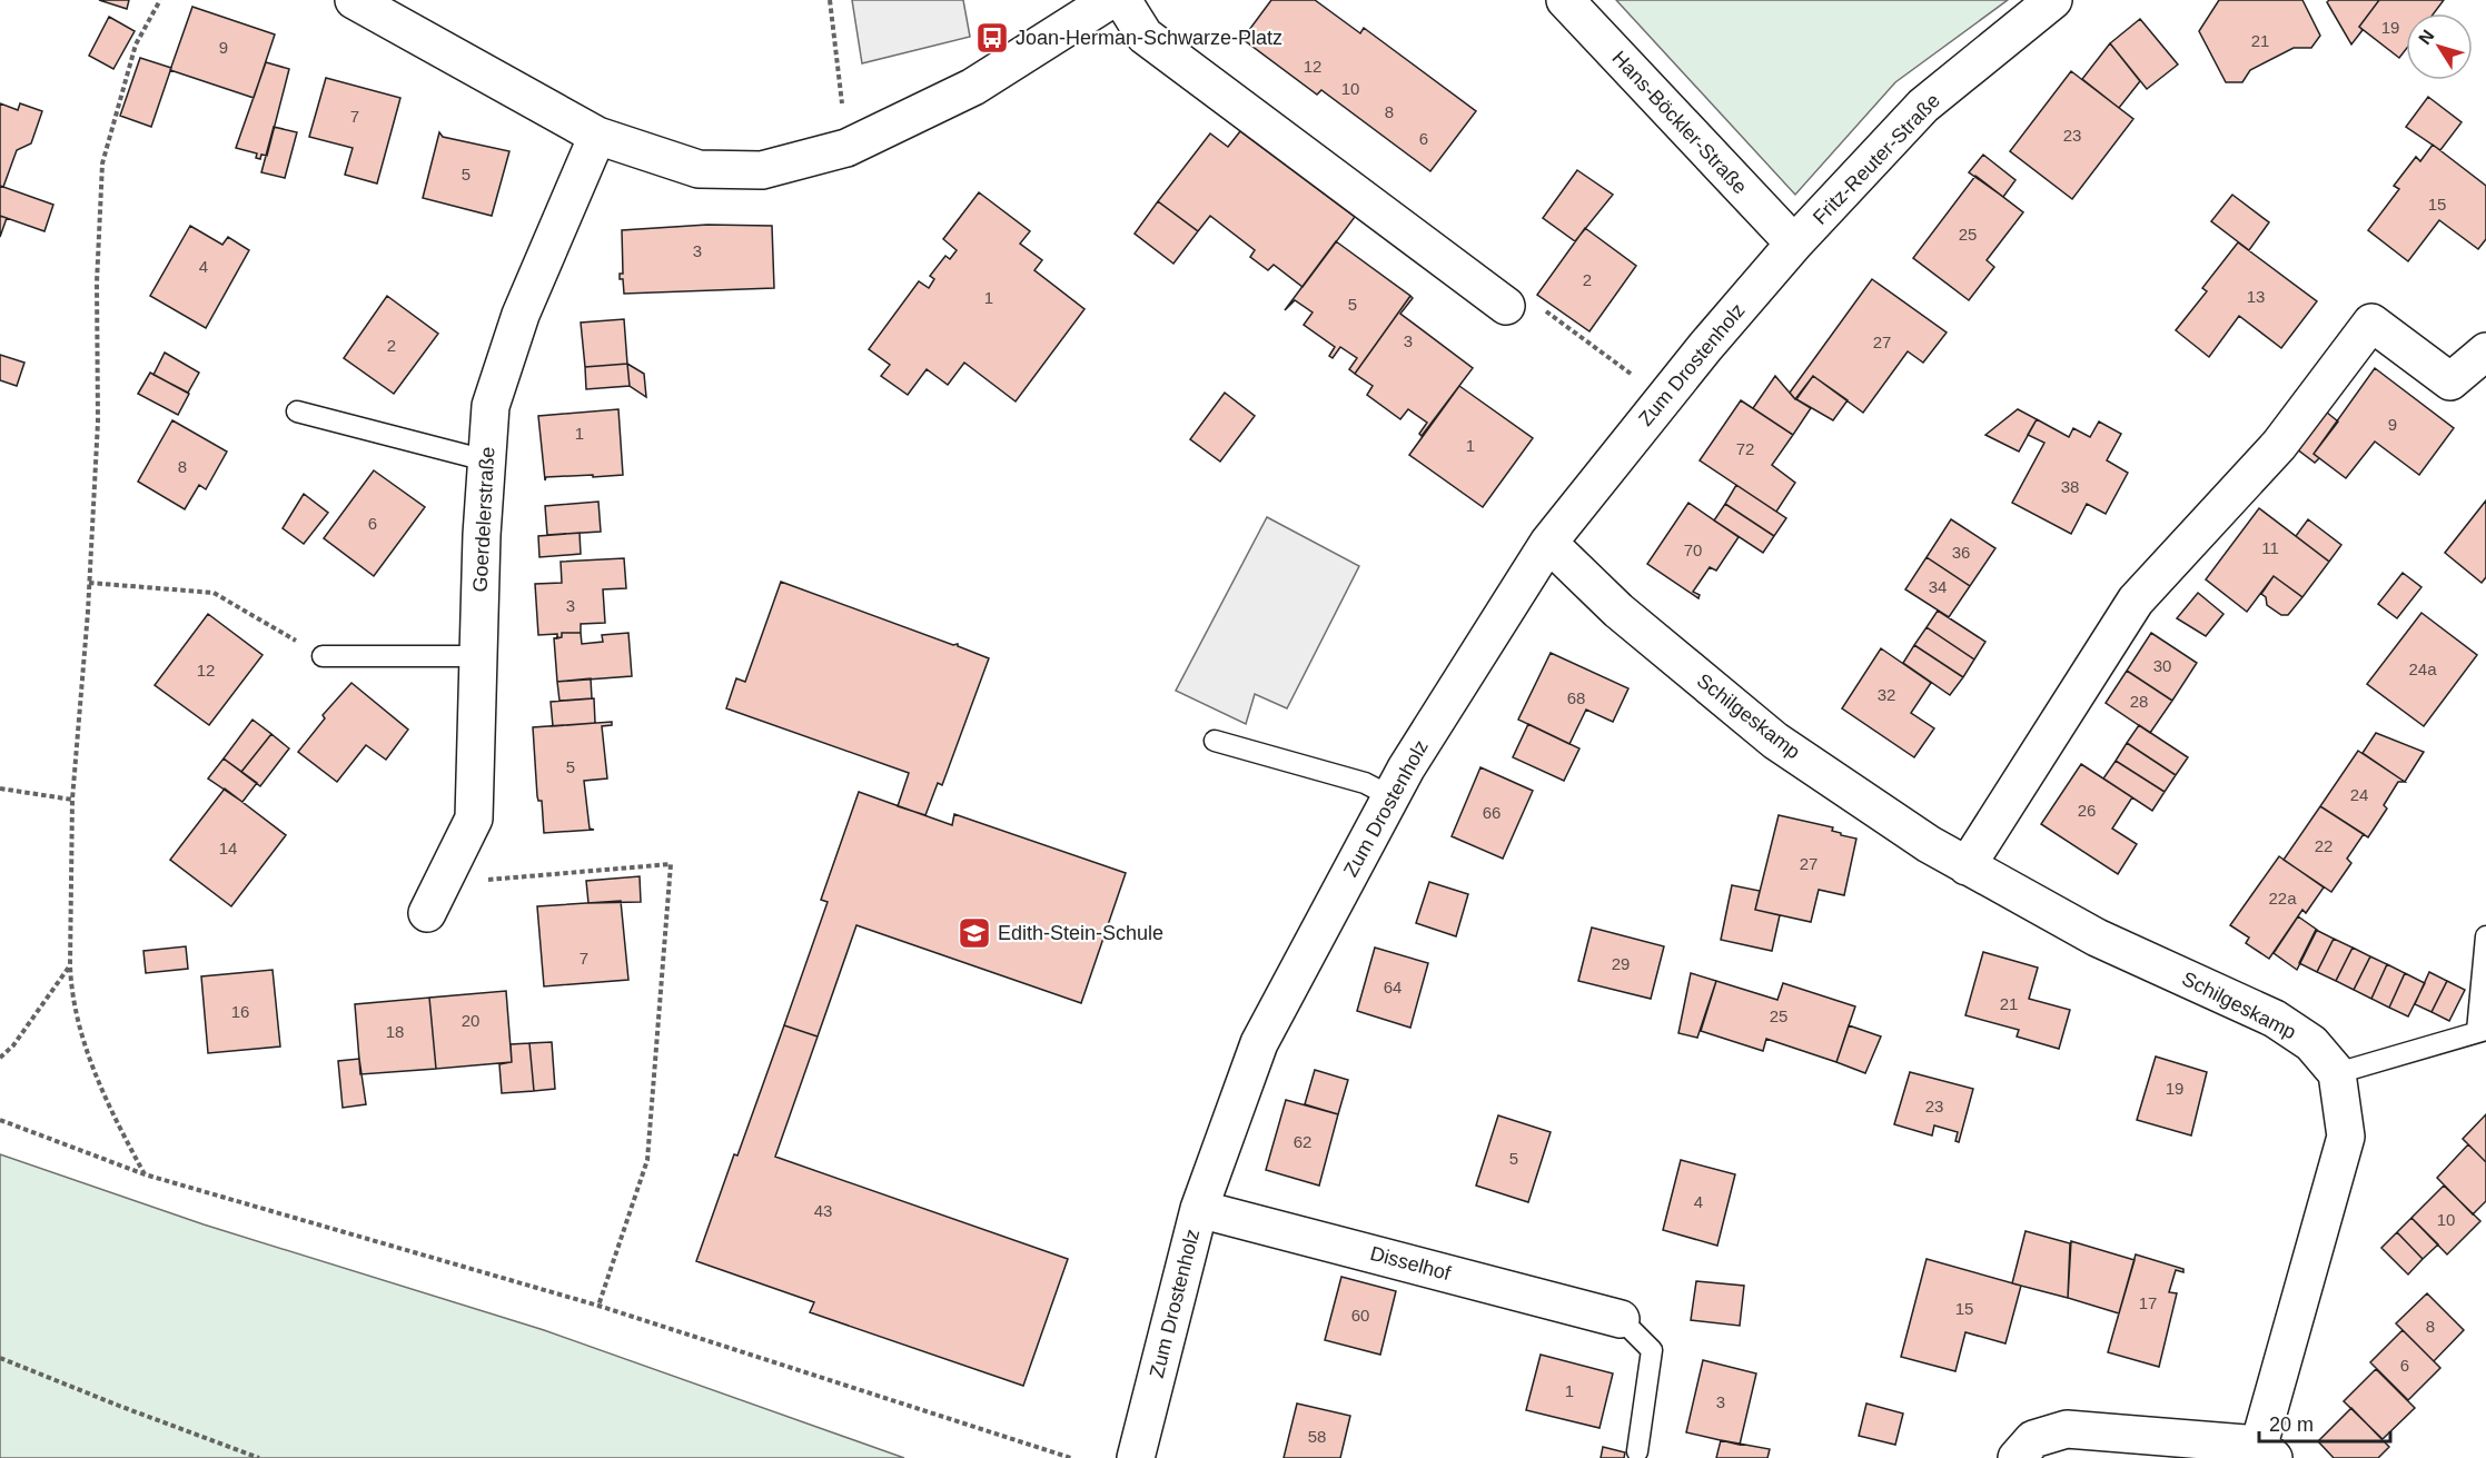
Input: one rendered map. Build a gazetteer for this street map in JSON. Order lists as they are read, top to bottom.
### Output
{
  "streets": {
    "street": [
      "Hans-Böckler-Straße",
      "Fritz-Reuter-Straße",
      "Zum Drostenholz",
      "Goerdelerstraße",
      "Schilgeskamp",
      "Disselhof"
    ]
  },
  "crossings": [
    ["Hans-Böckler-Straße", "Fritz-Reuter-Straße"],
    ["Hans-Böckler-Straße", "Zum Drostenholz"],
    ["Fritz-Reuter-Straße", "Zum Drostenholz"],
    ["Zum Drostenholz", "Schilgeskamp"],
    ["Zum Drostenholz", "Disselhof"]
  ],
  "places": {
    "bus stop": ["Joan-Herman-Schwarze-Platz"],
    "school or university": ["Edith-Stein-Schule"]
  },
  "house_numbers": [
    "19",
    "21",
    "9",
    "12",
    "10",
    "8",
    "7",
    "23",
    "6",
    "5",
    "15",
    "25",
    "3",
    "4",
    "2",
    "13",
    "1",
    "5",
    "3",
    "27",
    "2",
    "9",
    "1",
    "1",
    "72",
    "8",
    "38",
    "6",
    "11",
    "70",
    "36",
    "34",
    "3",
    "30",
    "24a",
    "12",
    "32",
    "68",
    "28",
    "5",
    "24",
    "26",
    "66",
    "22",
    "14",
    "27",
    "22a",
    "7",
    "29",
    "64",
    "21",
    "16",
    "25",
    "20",
    "18",
    "19",
    "23",
    "62",
    "5",
    "4",
    "43",
    "10",
    "17",
    "15",
    "60",
    "8",
    "6",
    "1",
    "3",
    "58"
  ],
  "scale_bar": "20 m",
  "north": "top left"
}
